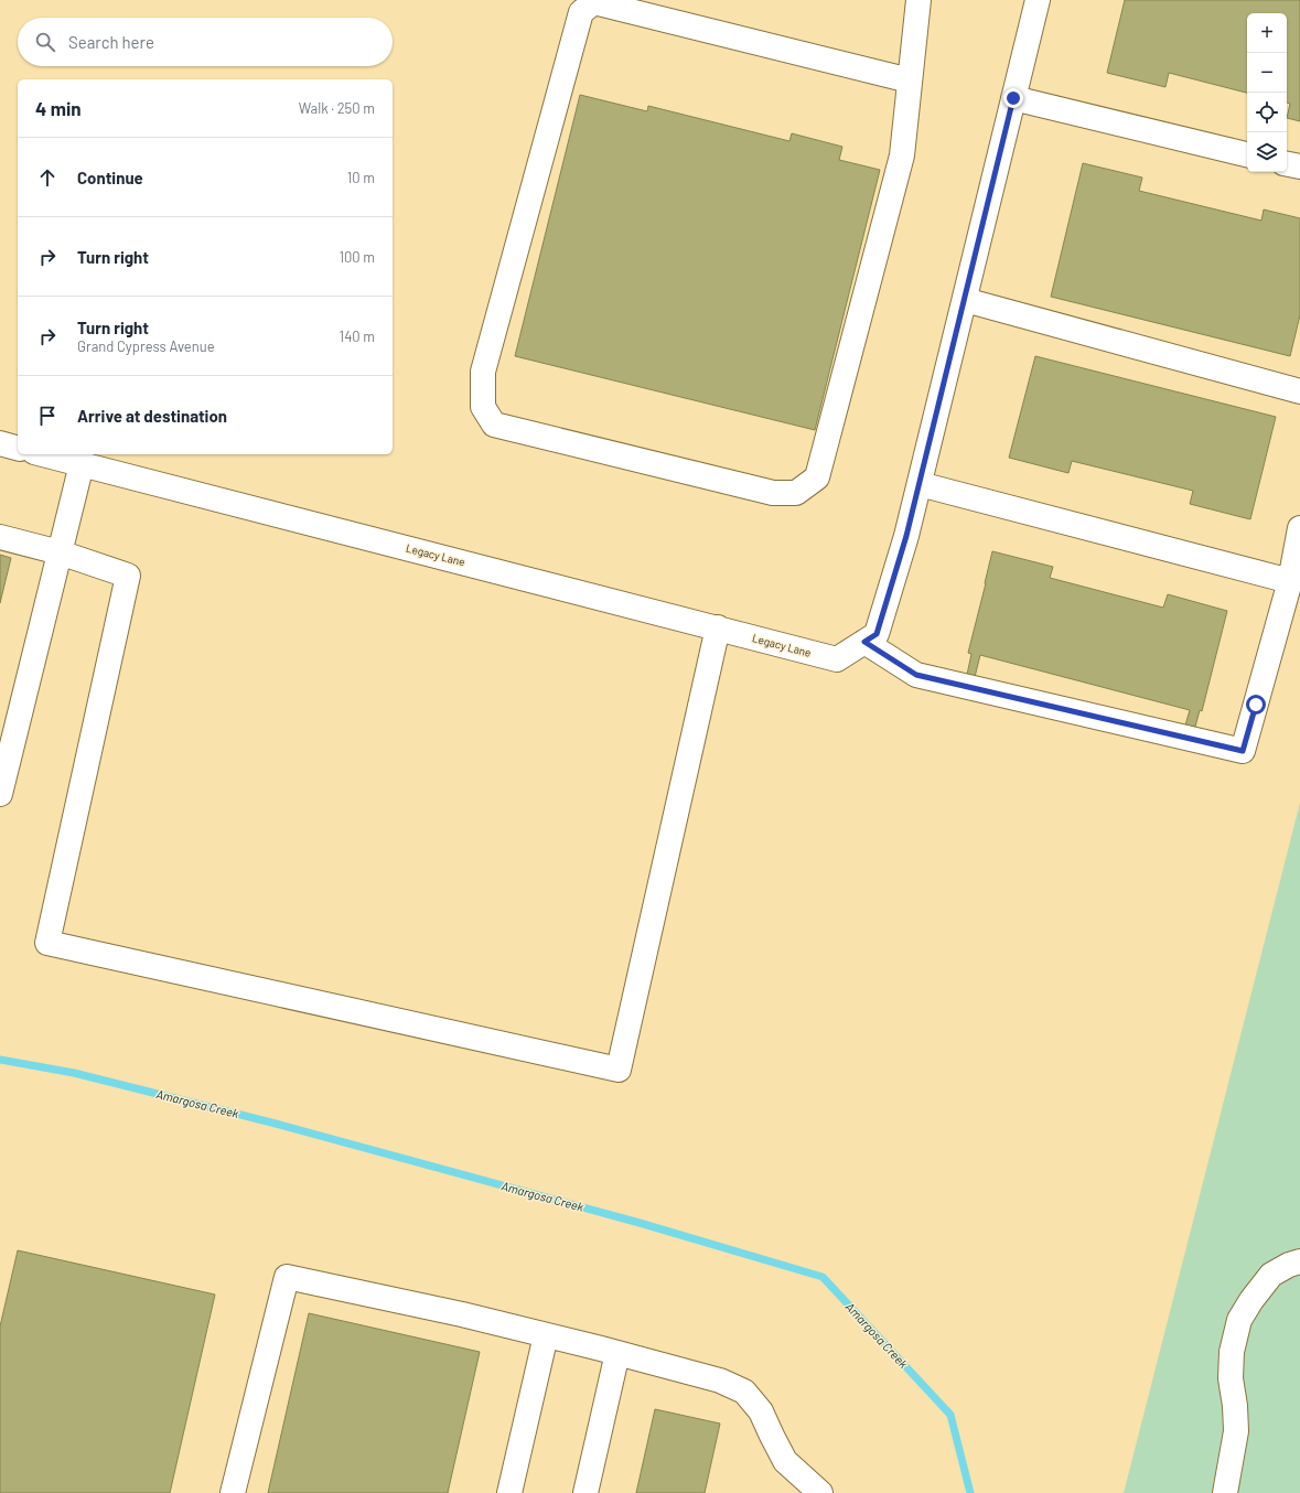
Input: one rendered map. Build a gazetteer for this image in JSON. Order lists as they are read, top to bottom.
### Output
{
  "streets": {
    "street": ["Legacy Lane"]
  },
  "water": ["Amargosa Creek"],
  "page": {
    "map_buttons": ["+", "−"],
    "search": "Search here",
    "heading": ["4 min", "Walk · 250 m"],
    "list": [
      ["Continue", "10 m"],
      ["Turn right", "100 m"],
      ["Turn right", "Grand Cypress Avenue", "140 m"],
      "Arrive at destination"
    ]
  }
}
